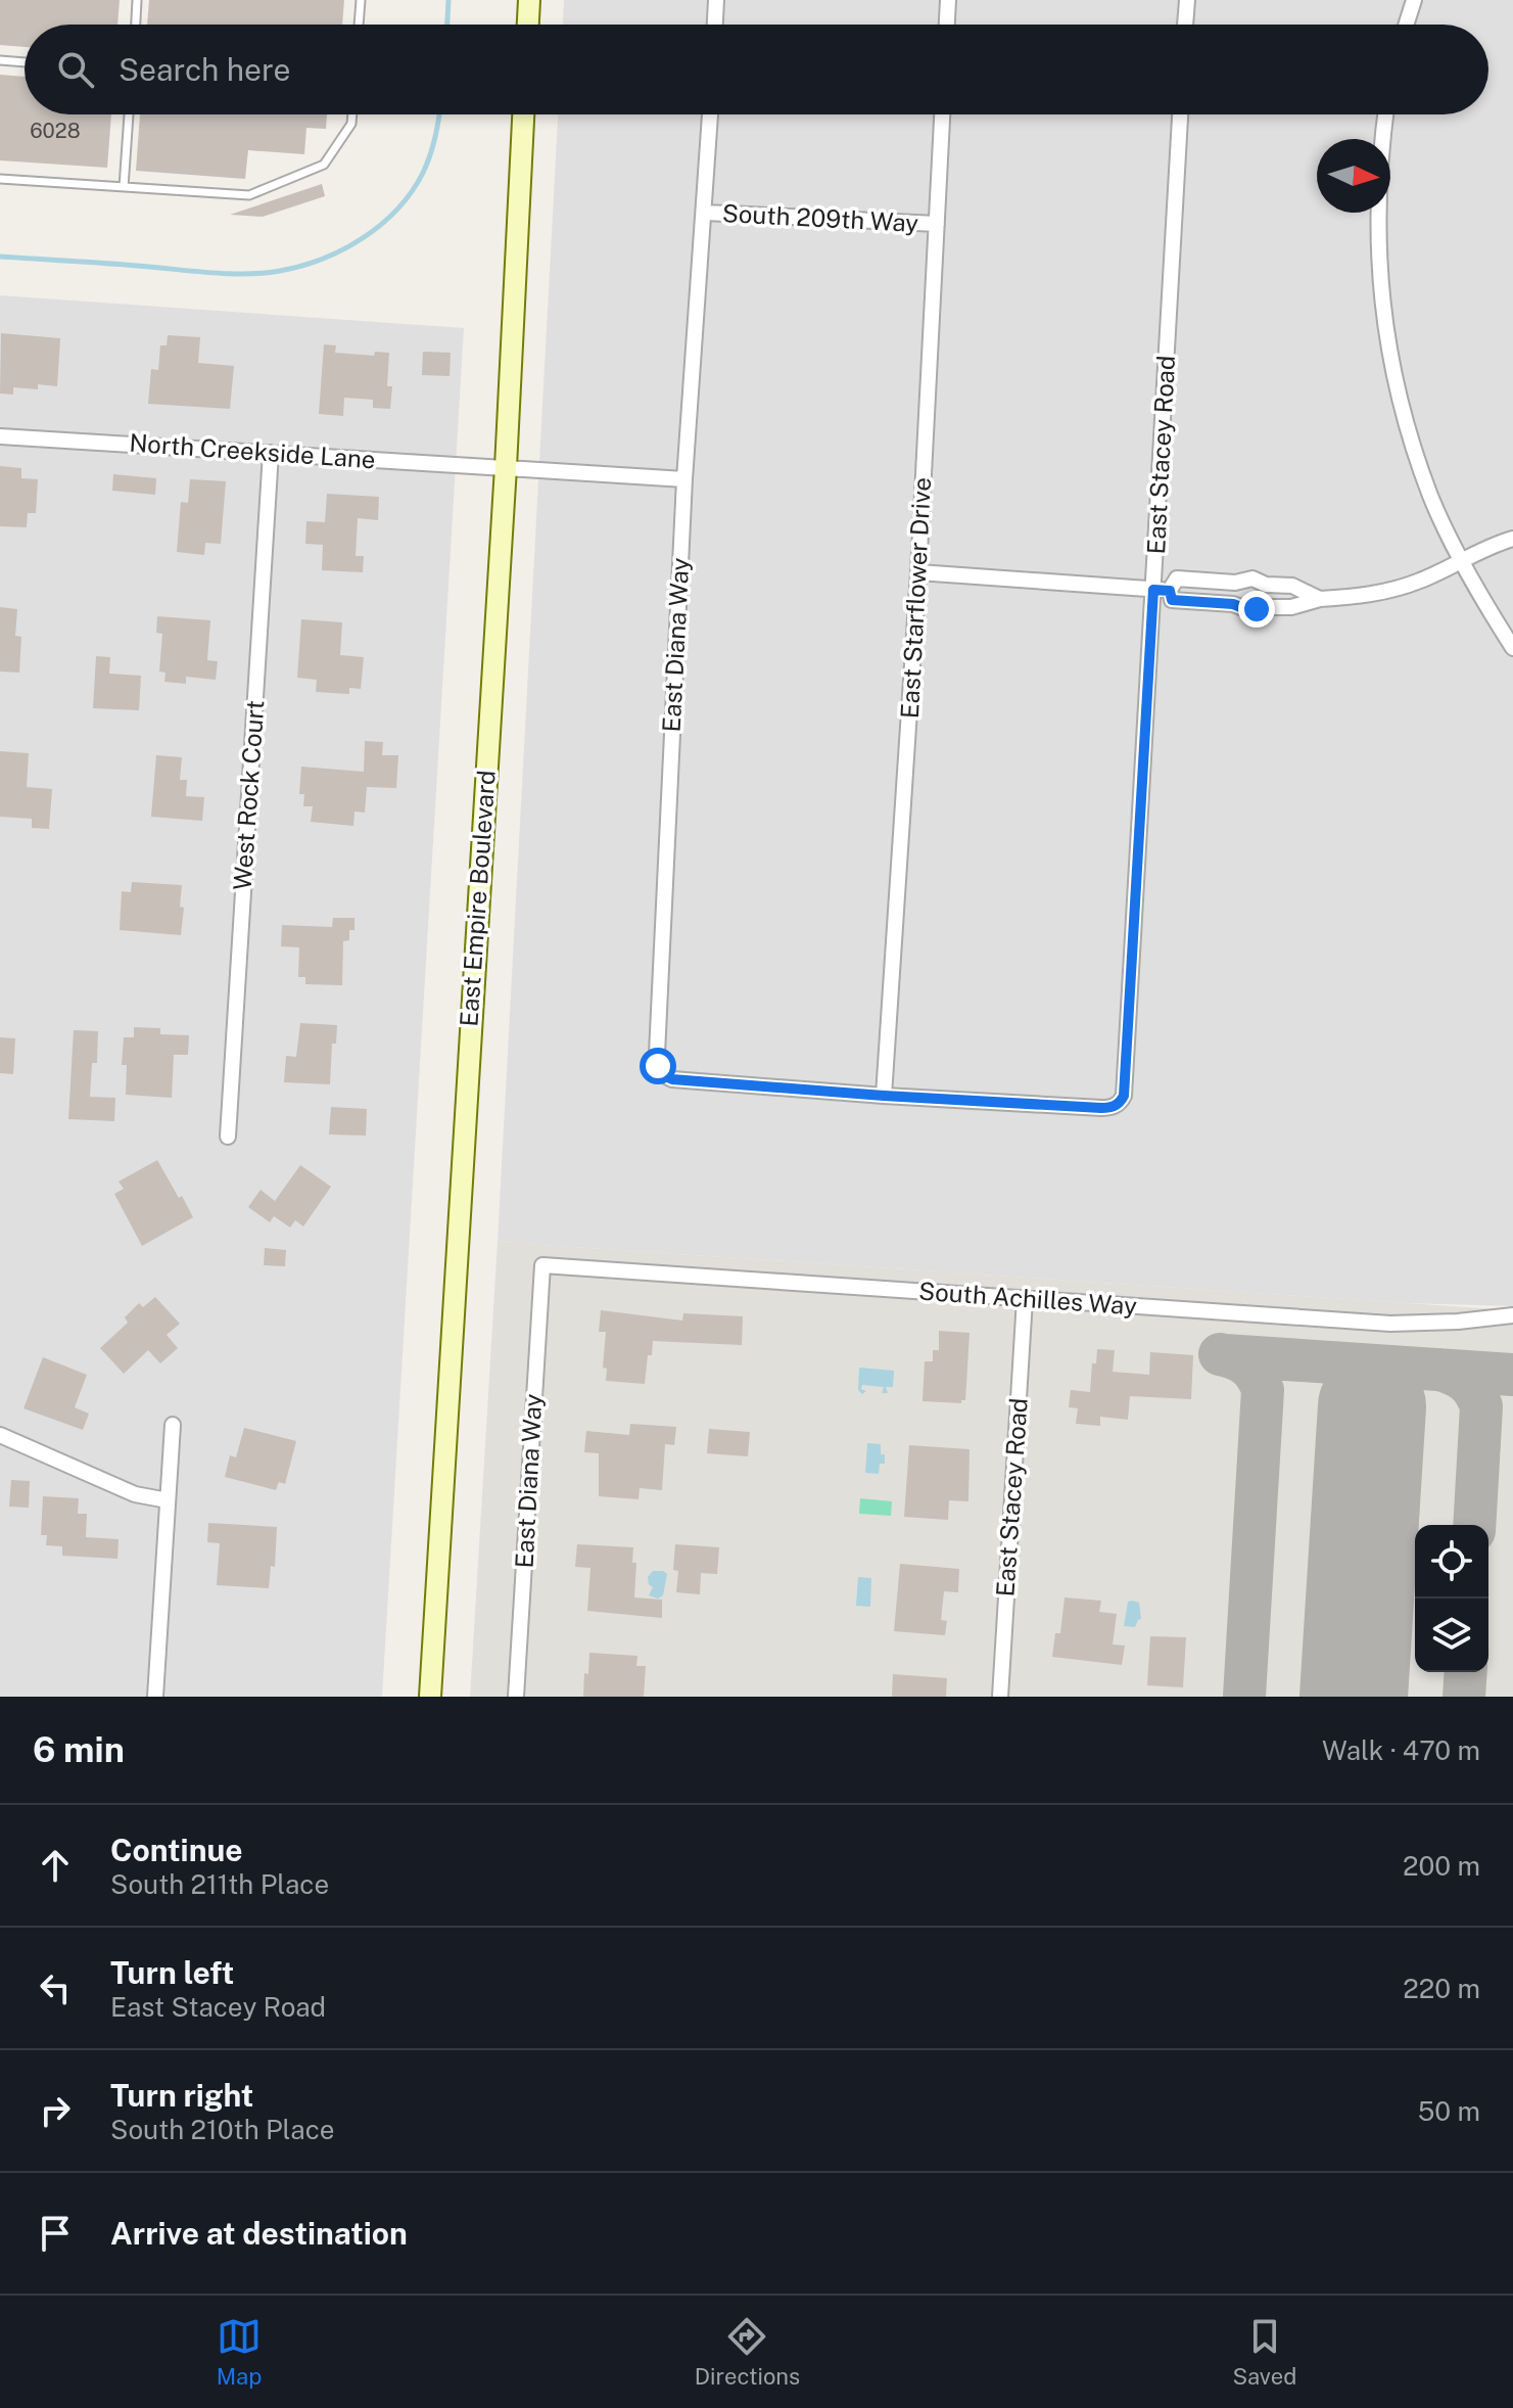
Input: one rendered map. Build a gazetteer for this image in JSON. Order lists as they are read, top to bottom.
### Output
{
  "streets": {
    "street": [
      "South 209th Way",
      "North Creekside Lane",
      "East Stacey Road",
      "East Starflower Drive",
      "East Diana Way",
      "West Rock Court",
      "East Empire Boulevard",
      "South Achilles Way"
    ]
  },
  "crossings": [
    ["South 209th Way", "East Starflower Drive"],
    ["South 209th Way", "East Diana Way"],
    ["North Creekside Lane", "East Diana Way"],
    ["North Creekside Lane", "West Rock Court"],
    ["North Creekside Lane", "East Empire Boulevard"],
    ["East Stacey Road", "East Starflower Drive"],
    ["East Stacey Road", "East Diana Way"],
    ["East Stacey Road", "South Achilles Way"],
    ["East Starflower Drive", "East Diana Way"],
    ["East Diana Way", "South Achilles Way"]
  ],
  "house_numbers": ["6028"],
  "north": "right",
  "page": {
    "search": "Search here",
    "heading": ["6 min", "Walk · 470 m"],
    "list": [
      ["Continue", "South 211th Place", "200 m"],
      ["Turn left", "East Stacey Road", "220 m"],
      ["Turn right", "South 210th Place", "50 m"],
      "Arrive at destination"
    ],
    "nav": ["Map", "Directions", "Saved"]
  }
}
